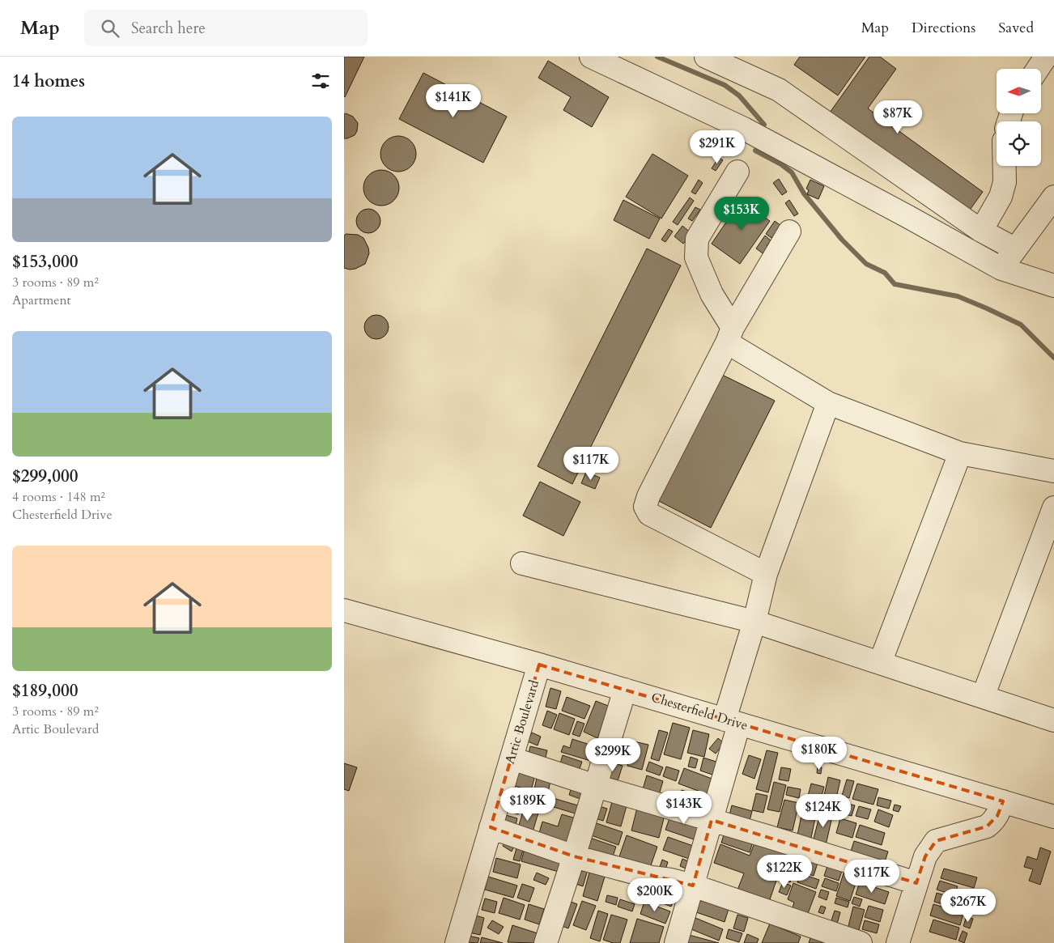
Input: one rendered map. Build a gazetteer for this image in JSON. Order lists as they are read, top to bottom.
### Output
{
  "streets": {
    "street": ["Chesterfield Drive", "Artic Boulevard"]
  },
  "crossings": [
    ["Chesterfield Drive", "Artic Boulevard"]
  ],
  "north": "left",
  "page": {
    "header": "Map",
    "search": "Search here",
    "nav": ["Map", "Directions", "Saved"],
    "heading": "14 homes",
    "price": [
      "$141K",
      "$87K",
      "$291K",
      "$153K",
      "$117K",
      "$180K",
      "$299K",
      "$189K",
      "$143K",
      "$124K",
      "$122K",
      "$117K",
      "$200K",
      "$267K"
    ],
    "list": [
      {
        "name": "$153,000",
        "note": "3 rooms · 89 m² · Apartment"
      },
      {
        "name": "$299,000",
        "note": "4 rooms · 148 m² · Chesterfield Drive"
      },
      {
        "name": "$189,000",
        "note": "3 rooms · 89 m² · Artic Boulevard"
      }
    ]
  }
}
